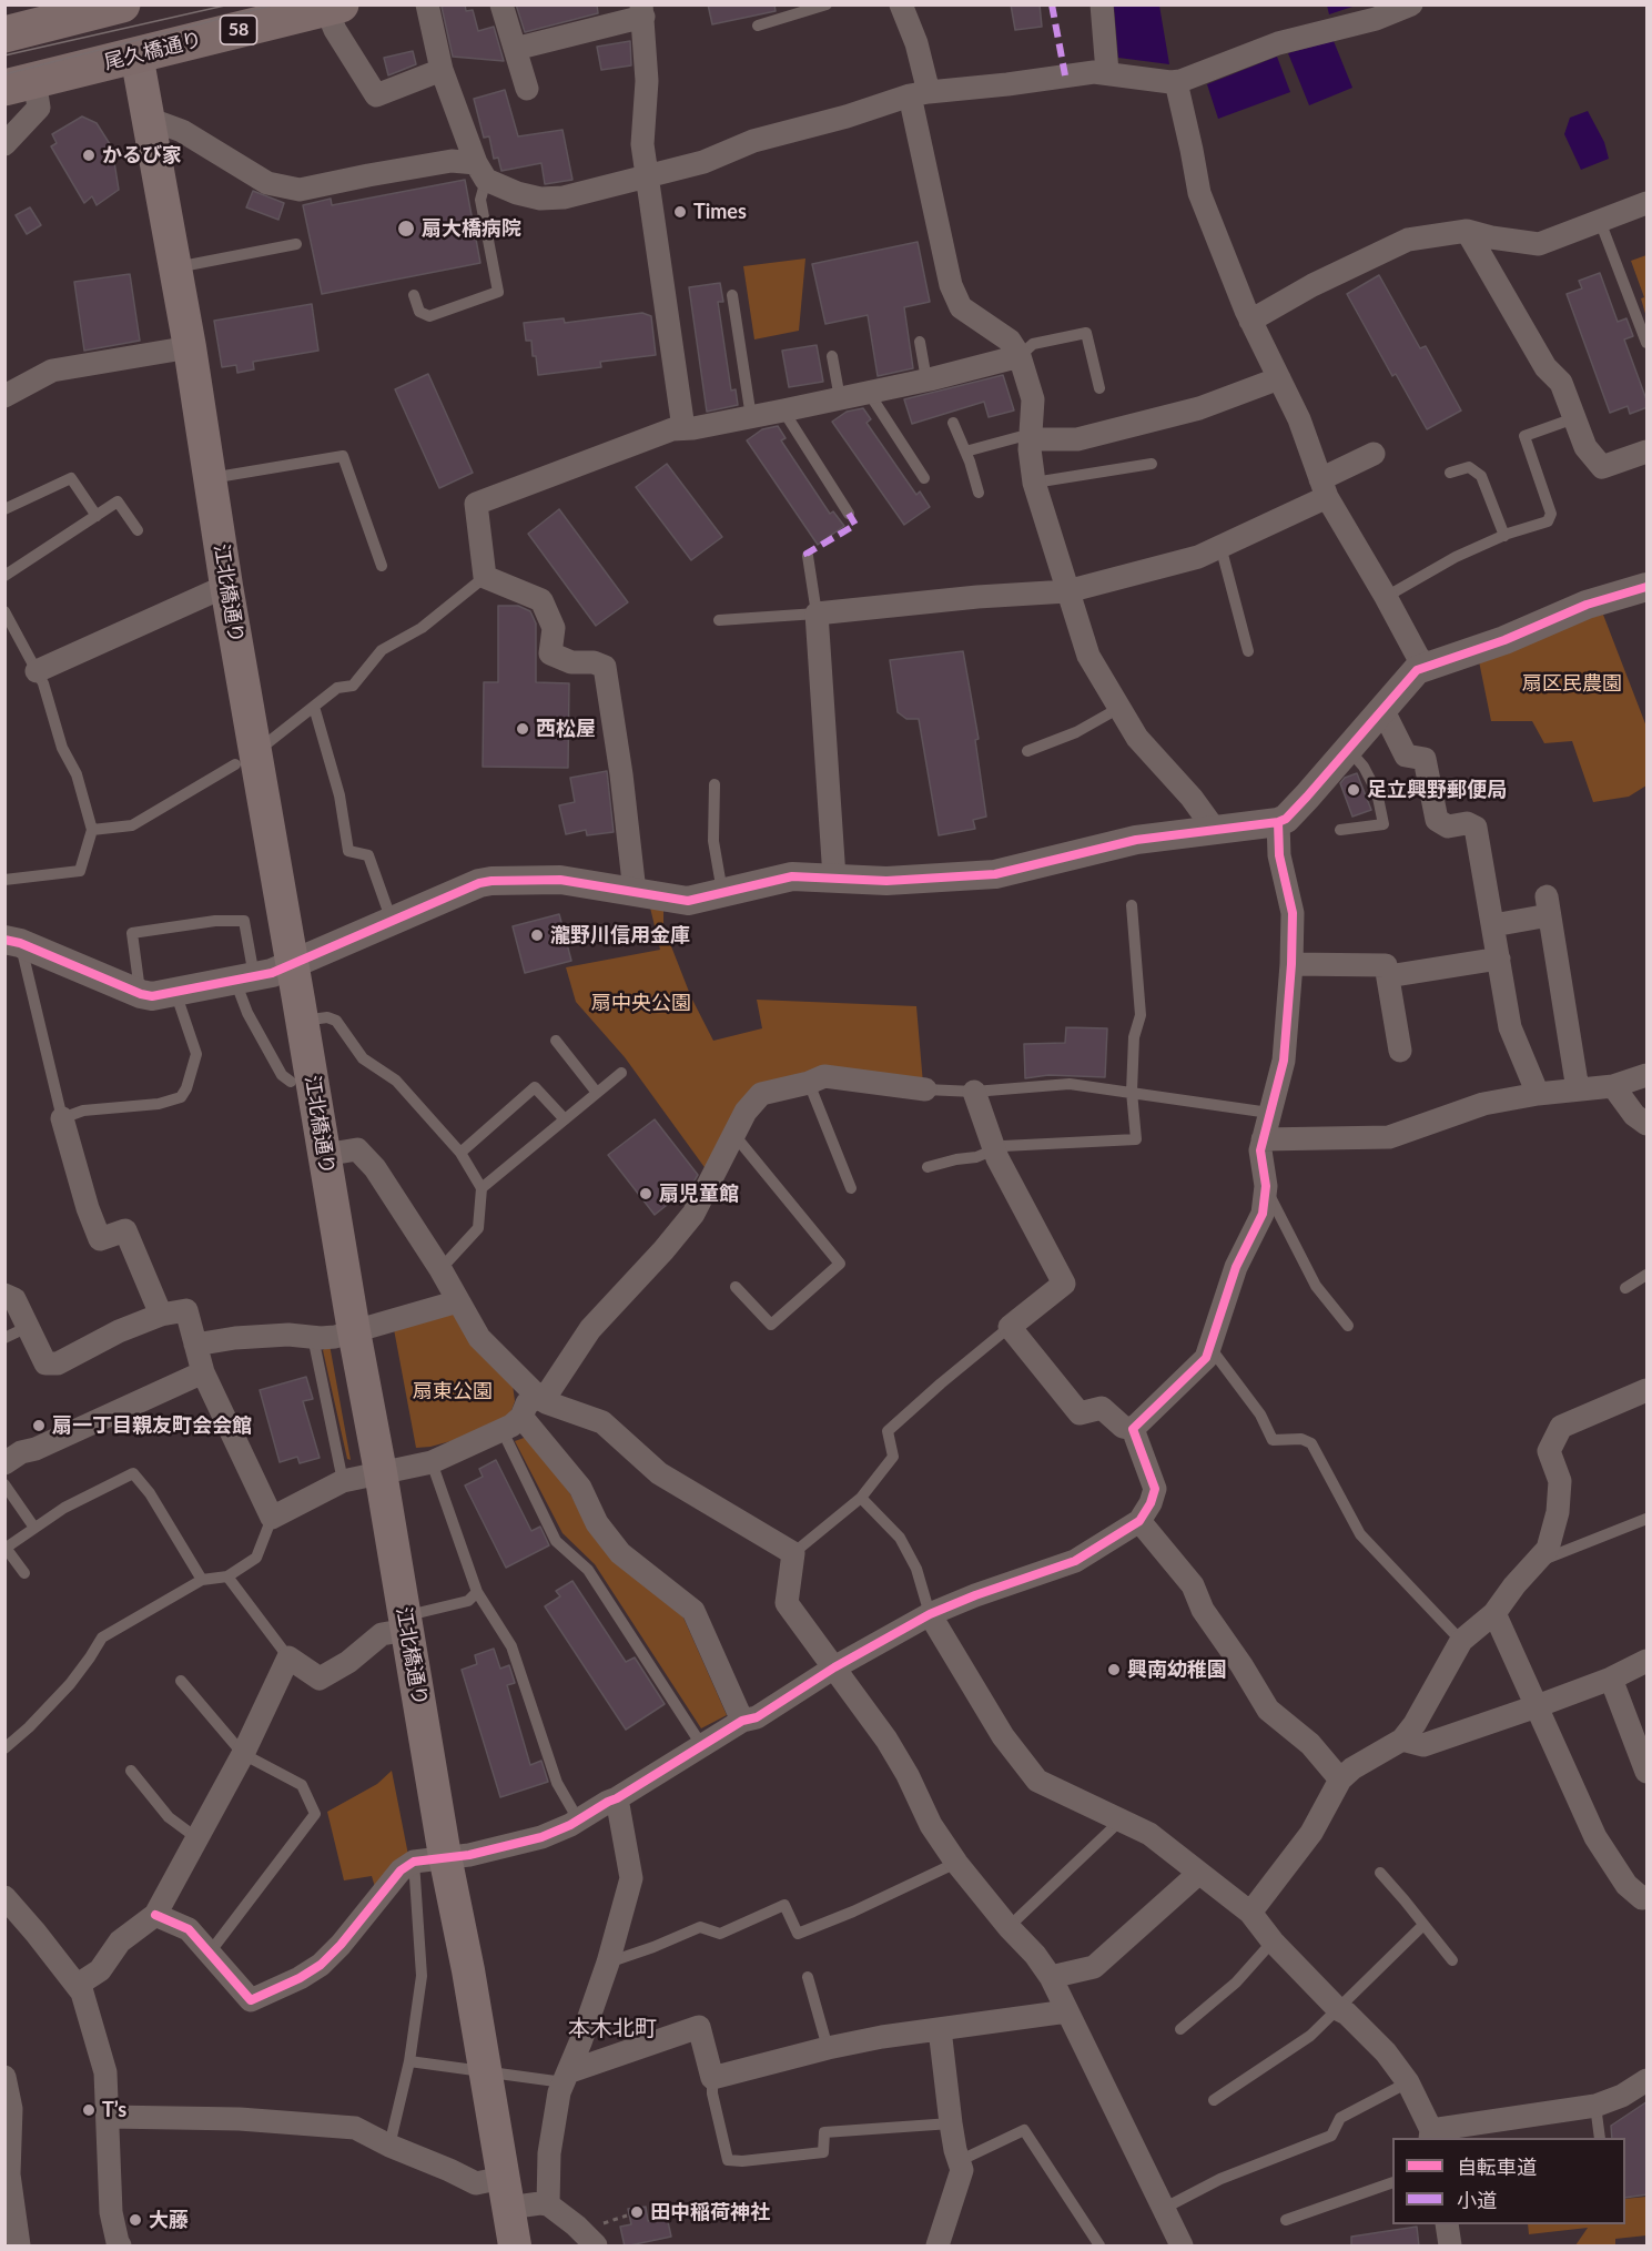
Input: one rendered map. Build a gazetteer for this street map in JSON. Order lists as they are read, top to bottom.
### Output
{
  "streets": {
    "main road": ["58", "尾久橋通り", "江北橋通り"]
  },
  "crossings": [
    ["尾久橋通り", "江北橋通り"]
  ],
  "districts": ["本木北町"],
  "parks": ["扇区民農園", "扇中央公園", "扇東公園"],
  "places": [
    "かるび家",
    "Times",
    "扇大橋病院",
    "西松屋",
    "足立興野郵便局",
    "瀧野川信用金庫",
    "扇児童館",
    "扇一丁目親友町会会館",
    "興南幼稚園",
    "T’s",
    "田中稲荷神社",
    "大藤"
  ],
  "legend": ["自転車道", "小道"]
}
